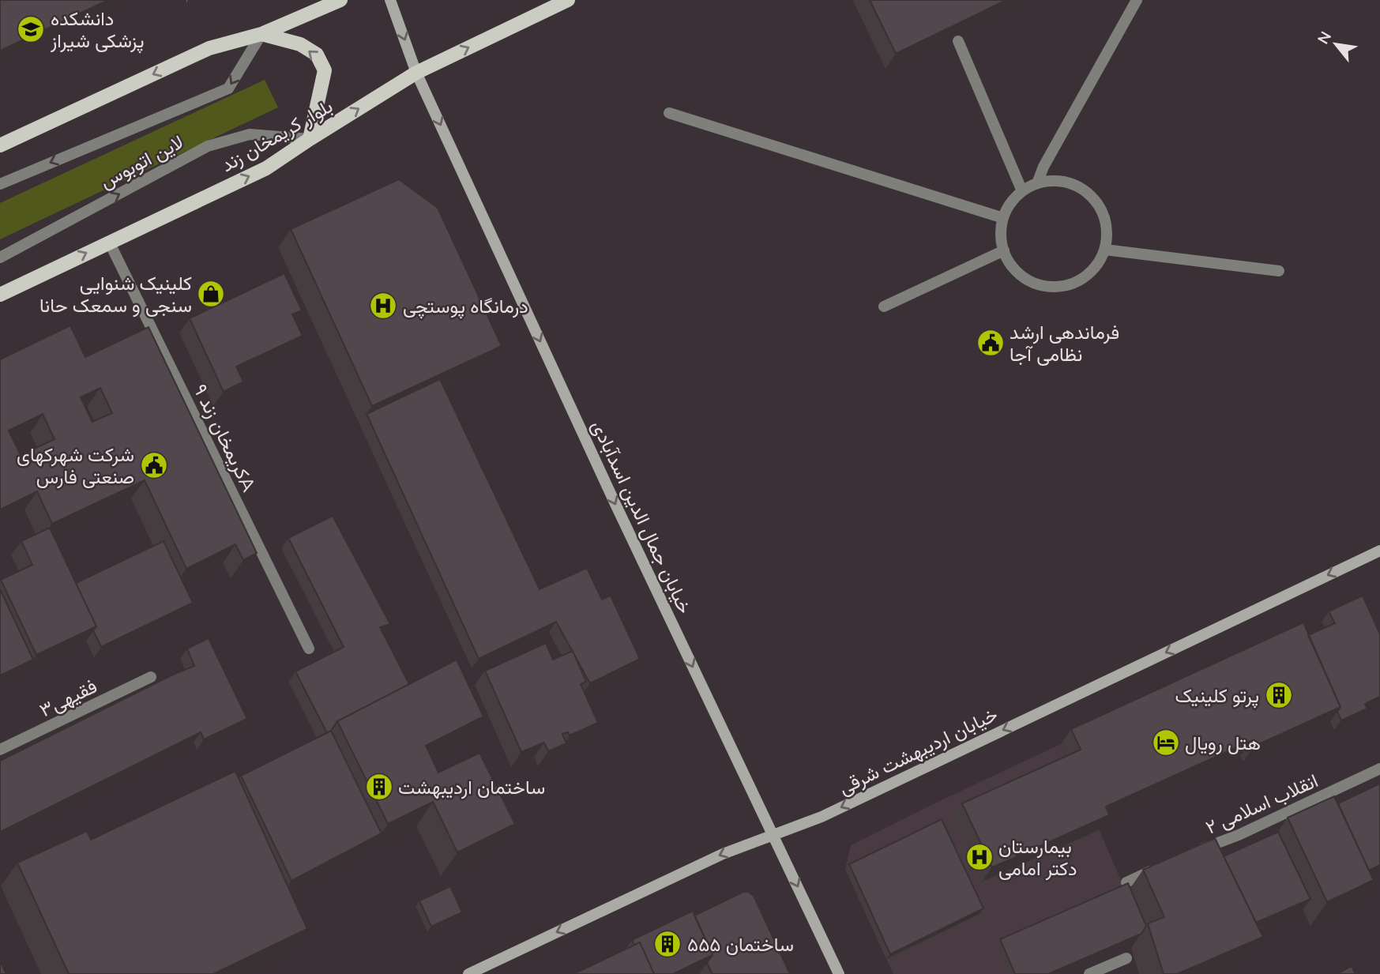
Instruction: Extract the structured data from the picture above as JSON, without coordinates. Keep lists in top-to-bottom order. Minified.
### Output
{"streets":{"main road":["بلوار کریمخان زند","خیابان جمال الدین اسدآبادی","خیابان اردیبهشت شرقی"],"street":["لاین اتوبوس","کریمخان زند ۹A","فقیهی۳","۲ انقلاب اسلامی"]},"crossings":[["بلوار کریمخان زند","لاین اتوبوس"],["بلوار کریمخان زند","کریمخان زند ۹A"],["بلوار کریمخان زند","خیابان جمال الدین اسدآبادی"],["خیابان جمال الدین اسدآبادی","خیابان اردیبهشت شرقی"]],"one_way":["بلوار کریمخان زند","خیابان جمال الدین اسدآبادی","خیابان اردیبهشت شرقی"],"places":{"school or university":["دانشکده پزشکی شیراز"],"shop":["کلینیک شنوایی سنجی و سمعک حانا"],"hospital":["درمانگاه پوستچی","بیمارستان دکتر امامی"],"public building":["فرماندهی ارشد نظامی آجا","شرکت شهرکهای صنعتی فارس"],"building":["پرتو کلینیک","ساختمان اردیبهشت","ساختمان ۵۵۵"],"hotel":["هتل رویال"]},"north":"top left"}
